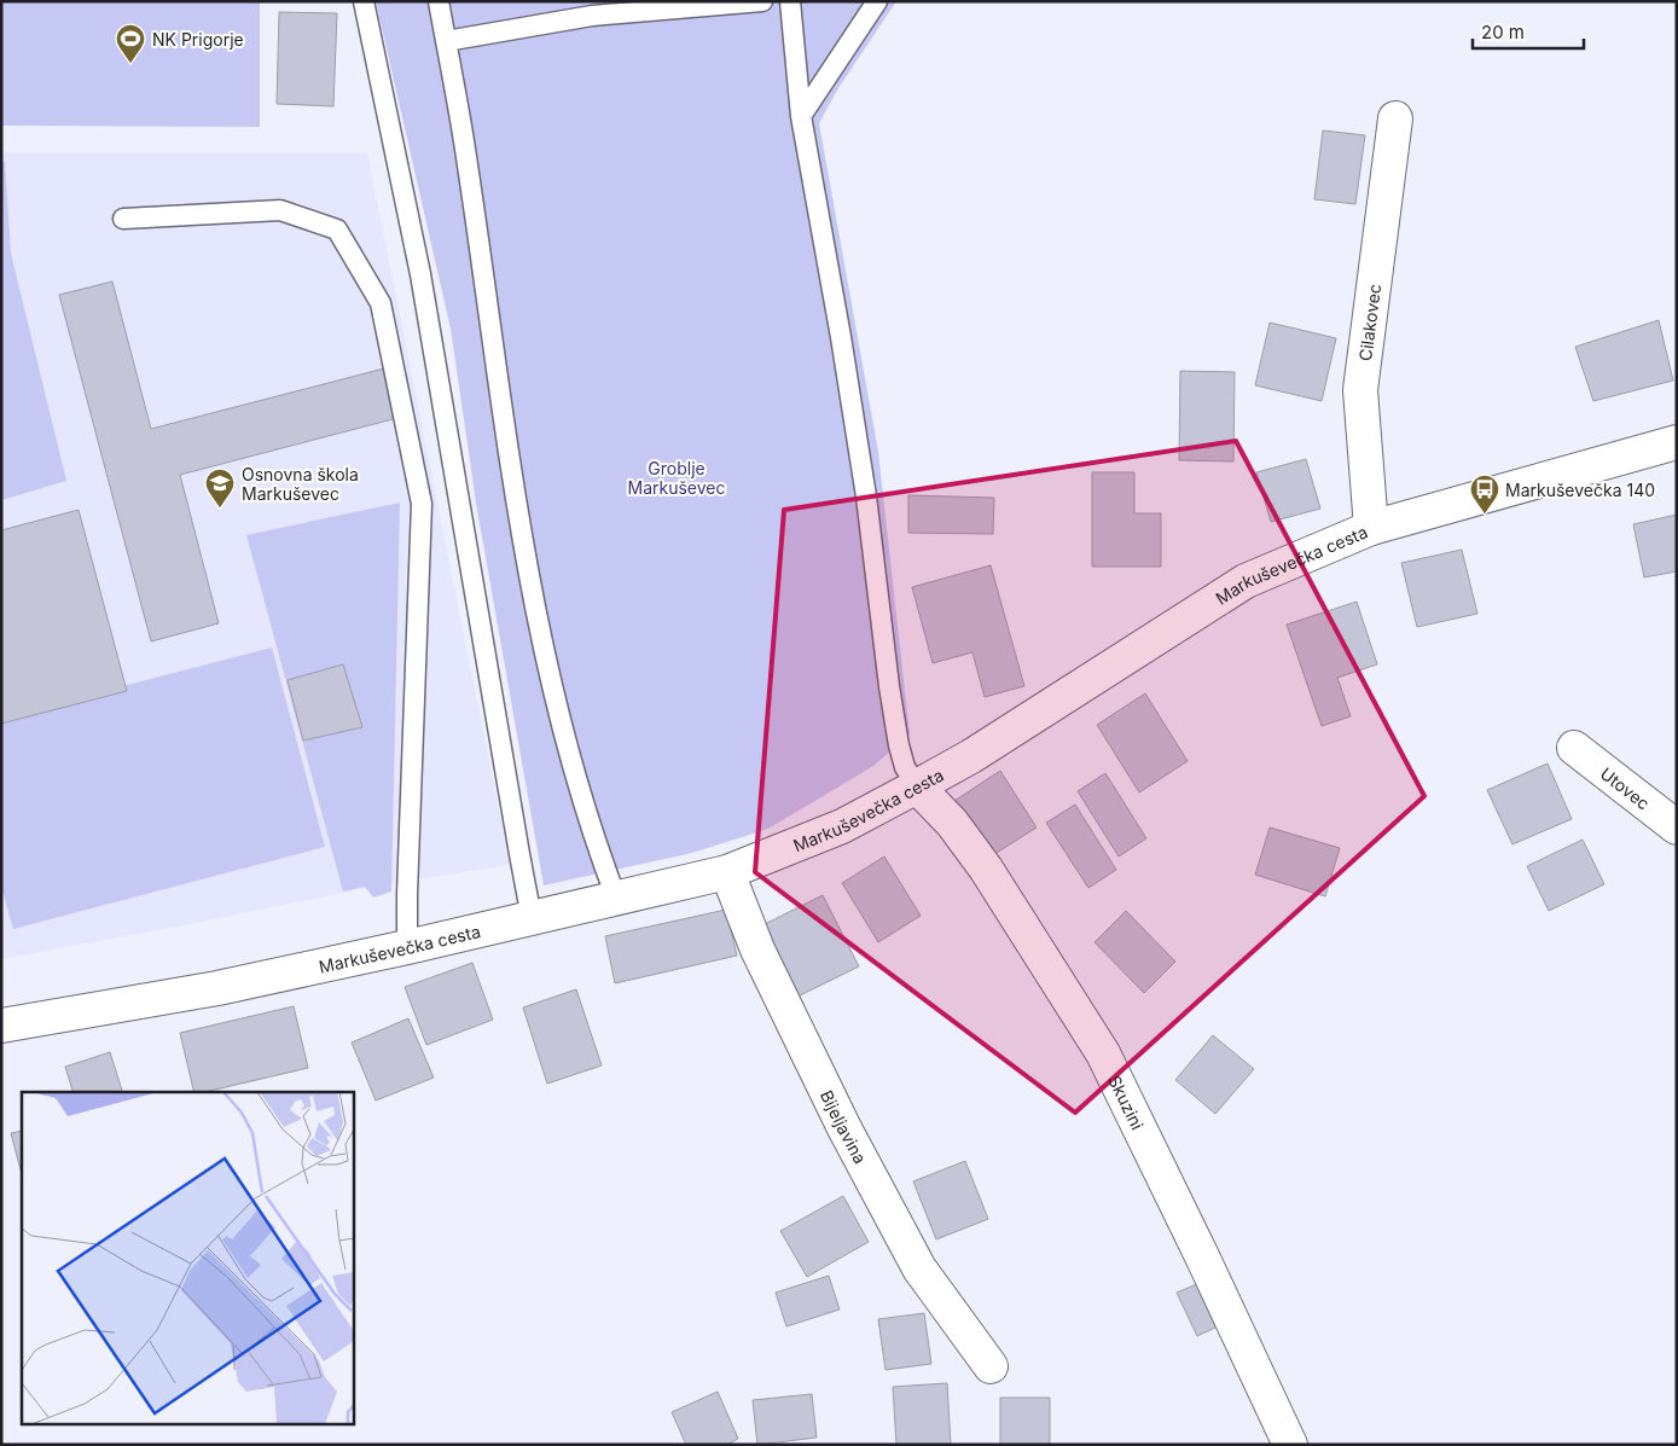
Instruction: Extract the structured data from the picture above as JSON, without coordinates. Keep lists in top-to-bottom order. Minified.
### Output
{"streets":{"street":["Cilakovec","Markuševečka cesta","Utovec","Skuzini","Bijeljavina"]},"crossings":[["Cilakovec","Markuševečka cesta"],["Markuševečka cesta","Skuzini"],["Markuševečka cesta","Bijeljavina"]],"parks":["Groblje Markuševec"],"places":{"sports":["NK Prigorje"],"school or university":["Osnovna škola Markuševec"],"bus stop":["Markuševečka 140"]},"scale_bar":"20 m"}
